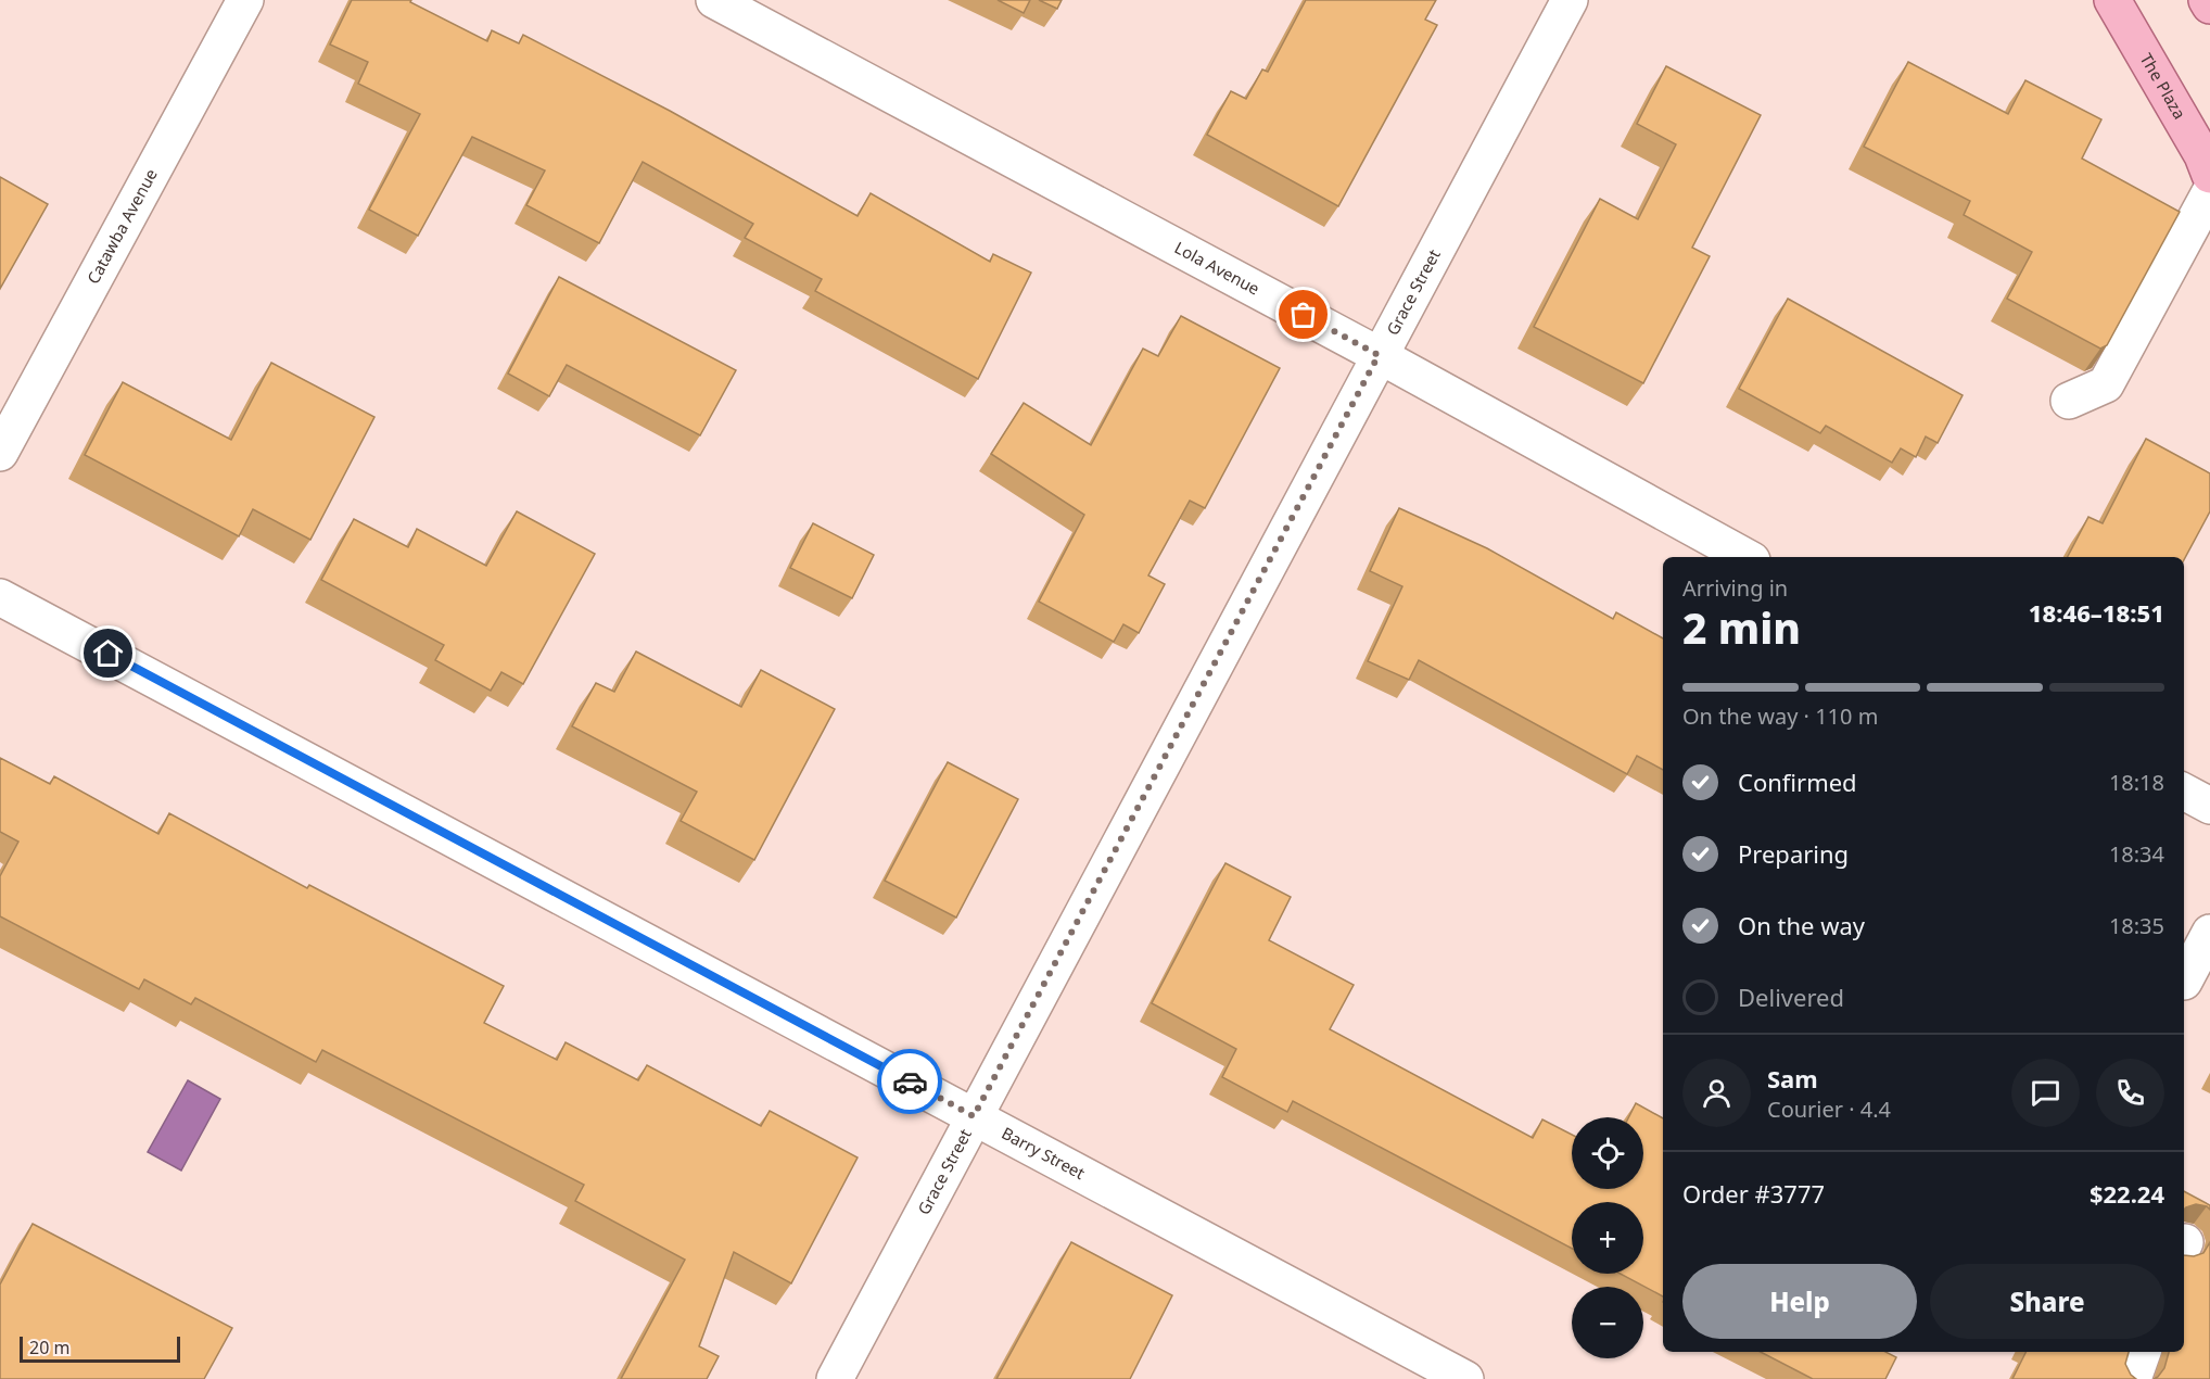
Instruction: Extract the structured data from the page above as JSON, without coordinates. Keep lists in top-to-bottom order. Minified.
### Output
{"streets":{"main road":["The Plaza"],"street":["Catawba Avenue","Lola Avenue","Grace Street","Barry Street"]},"crossings":[["Lola Avenue","Grace Street"],["Grace Street","Barry Street"]],"scale_bar":"20 m","page":{"heading":["2 min","Arriving in","18:46–18:51"],"panel":["Sam","Courier · 4.4","Order #3777","$22.24"],"bar":"On the way · 110 m","list":[["Confirmed","18:18"],["Preparing","18:34"],["On the way","18:35"],"Delivered"],"map_buttons":["+","−"],"buttons":["Help","Share"],"scale":"20 m"}}
